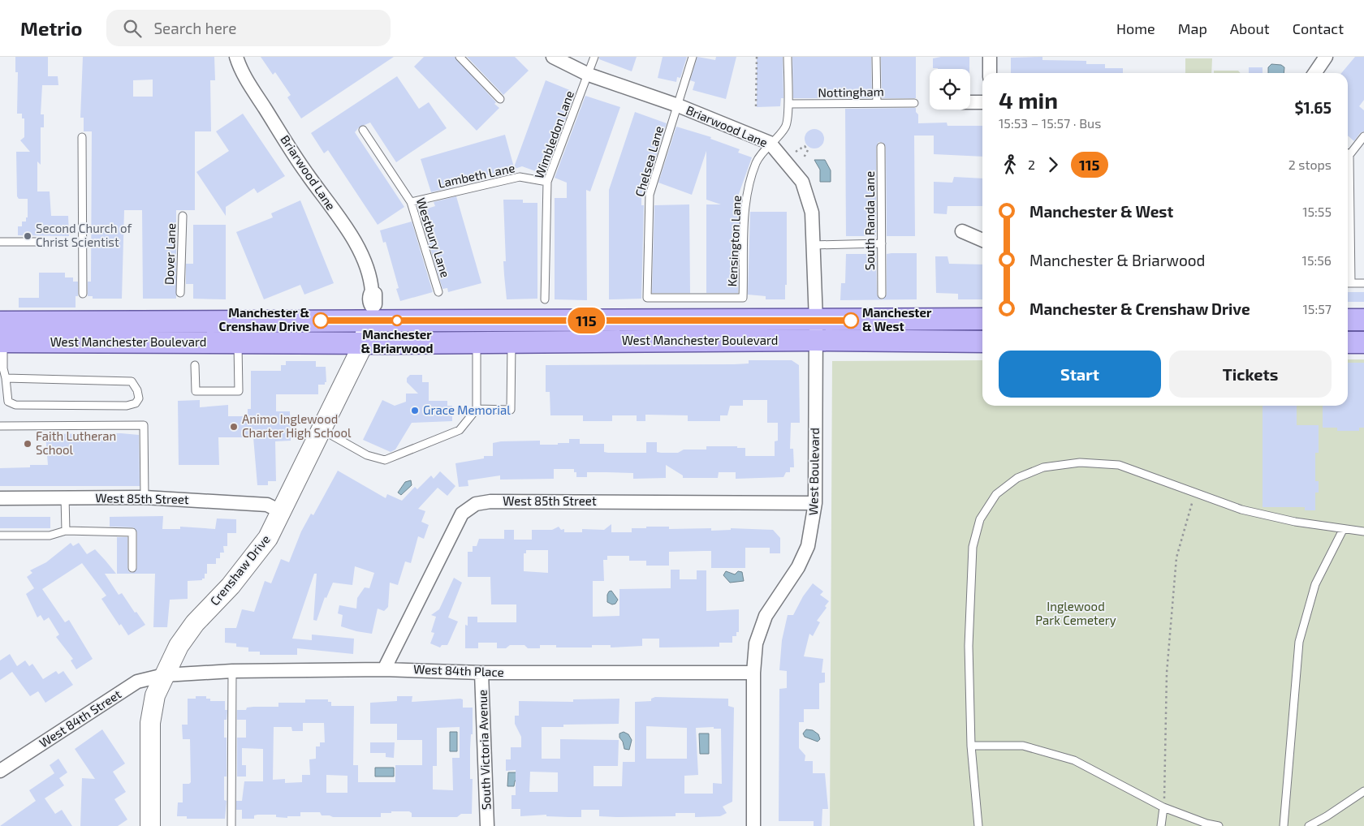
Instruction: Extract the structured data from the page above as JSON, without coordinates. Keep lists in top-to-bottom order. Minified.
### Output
{"streets":{"main road":["West Manchester Boulevard","Crenshaw Drive"],"street":["Briarwood Lane","West Boulevard","West 85th Street","West 84th Place","West 84th Street","South Victoria Avenue"],"lane":["Nottingham","Wimbledon Lane","Chelsea Lane","Lambeth Lane","South Randa Lane","Westbury Lane","Kensington Lane","Dover Lane"]},"crossings":[["Nottingham","Kensington Lane"],["Briarwood Lane","Wimbledon Lane"],["Briarwood Lane","Chelsea Lane"],["Briarwood Lane","Kensington Lane"],["Briarwood Lane","West Manchester Boulevard"],["Briarwood Lane","West Boulevard"],["Briarwood Lane","Crenshaw Drive"],["Wimbledon Lane","Lambeth Lane"],["Chelsea Lane","Kensington Lane"],["Lambeth Lane","Westbury Lane"],["West Manchester Boulevard","West Boulevard"],["West Manchester Boulevard","Crenshaw Drive"],["West Boulevard","West 85th Street"],["West Boulevard","West 84th Place"],["West 85th Street","Crenshaw Drive"],["West 85th Street","West 84th Place"],["Crenshaw Drive","West 84th Place"],["Crenshaw Drive","West 84th Street"],["West 84th Place","West 84th Street"],["West 84th Place","South Victoria Avenue"]],"parks":["Inglewood Park Cemetery"],"places":["Second Church of Christ Scientist","Manchester & Crenshaw Drive","Manchester & Briarwood","Manchester & West","Grace Memorial","Animo Inglewood Charter High School","Faith Lutheran School"],"lines":["bus line 115"],"page":{"header":"Metrio","search":"Search here","nav":["Home","Map","About","Contact"],"on_map":"115","heading":["4 min","15:53 – 15:57 · Bus","$1.65"],"legs":["2","115","2 stops"],"list":[{"name":"Manchester & West","value":"15:55"},{"name":"Manchester & Briarwood","value":"15:56"},{"name":"Manchester & Crenshaw Drive","value":"15:57"}],"buttons":["Start","Tickets"]}}
